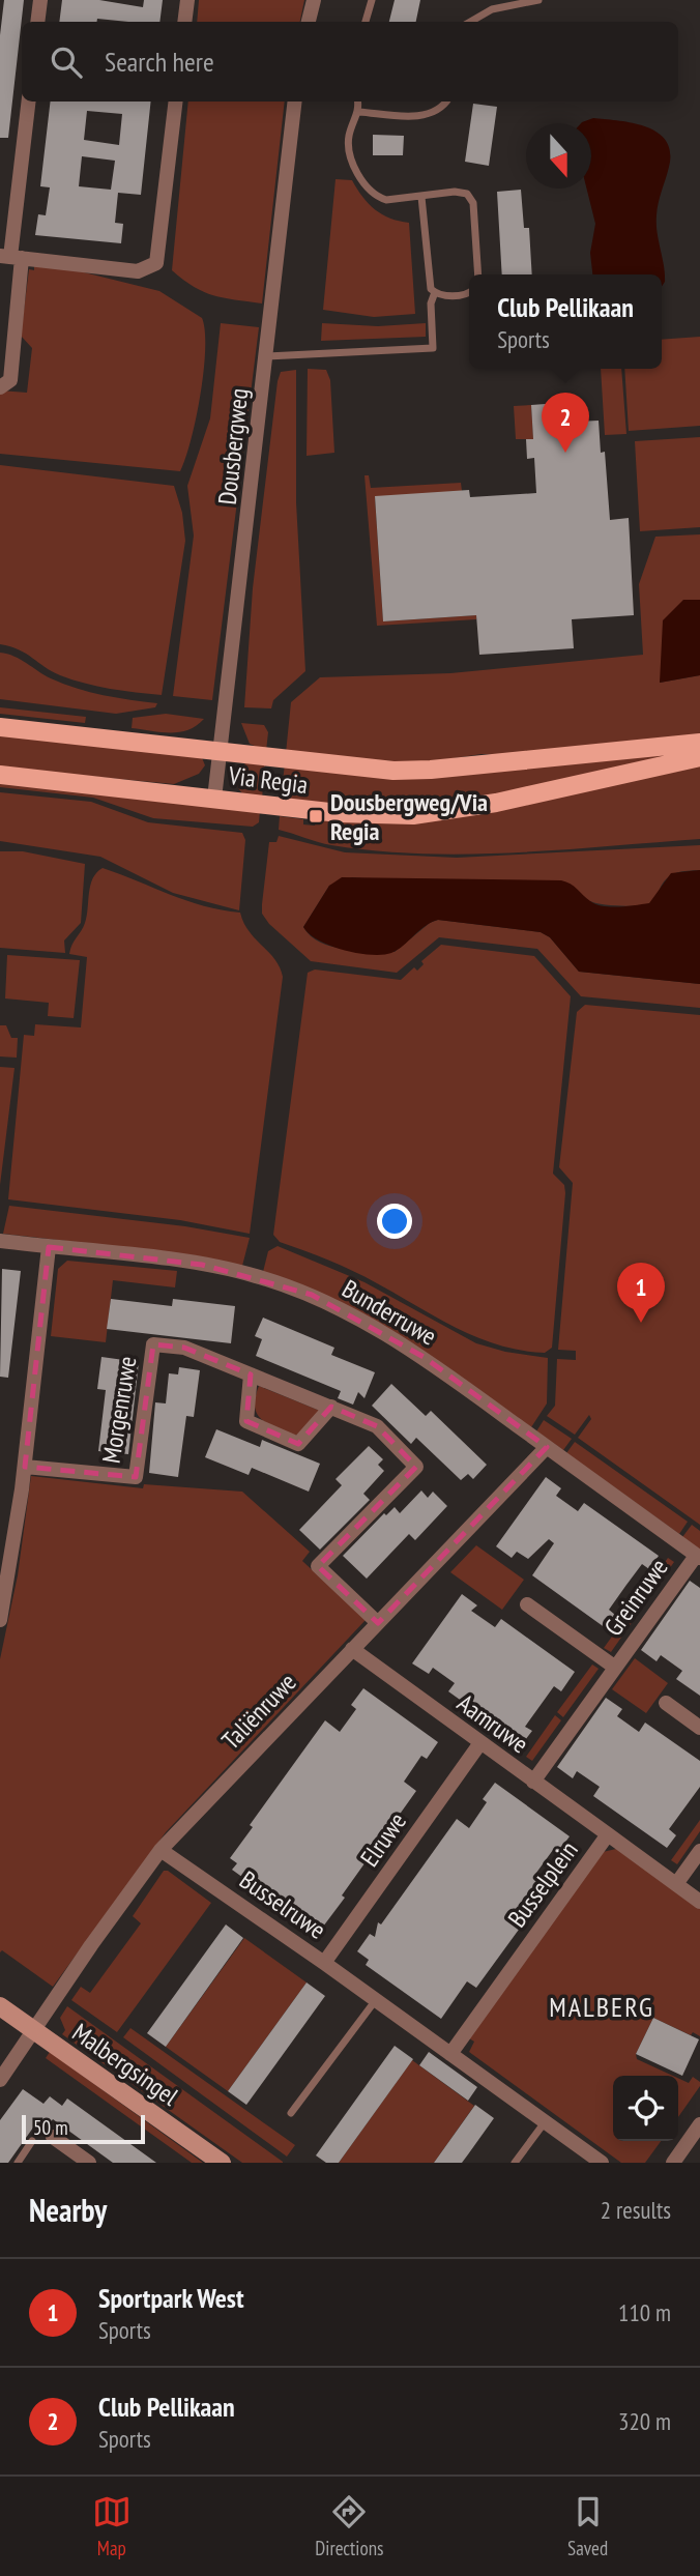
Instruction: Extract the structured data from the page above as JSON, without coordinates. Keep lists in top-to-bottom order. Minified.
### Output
{"streets":{"main road":["Via Regia"],"street":["Dousbergweg","Bunderruwe","Morgenruwe","Greinruwe","Taliënruwe","Aamruwe","Elruwe","Busselplein","Busselruwe","Malbergsingel"]},"crossings":[["Dousbergweg","Via Regia"],["Bunderruwe","Greinruwe"],["Bunderruwe","Taliënruwe"],["Morgenruwe","Taliënruwe"],["Greinruwe","Aamruwe"],["Taliënruwe","Aamruwe"],["Taliënruwe","Busselruwe"],["Taliënruwe","Malbergsingel"],["Aamruwe","Elruwe"],["Aamruwe","Busselplein"],["Elruwe","Busselruwe"],["Busselplein","Busselruwe"]],"districts":["MALBERG"],"places":{"transit":["Dousbergweg/Via Regia"]},"scale_bar":"50 m","north":"bottom","page":{"search":"Search here","popup":["Club Pellikaan","Sports"],"pins":["2","1"],"scale":"50 m","heading":["Nearby","2 results"],"list":[{"mark":"1","name":"Sportpark West","note":"Sports","value":"110 m"},{"mark":"2","name":"Club Pellikaan","note":"Sports","value":"320 m"}],"nav":["Map","Directions","Saved"]}}
